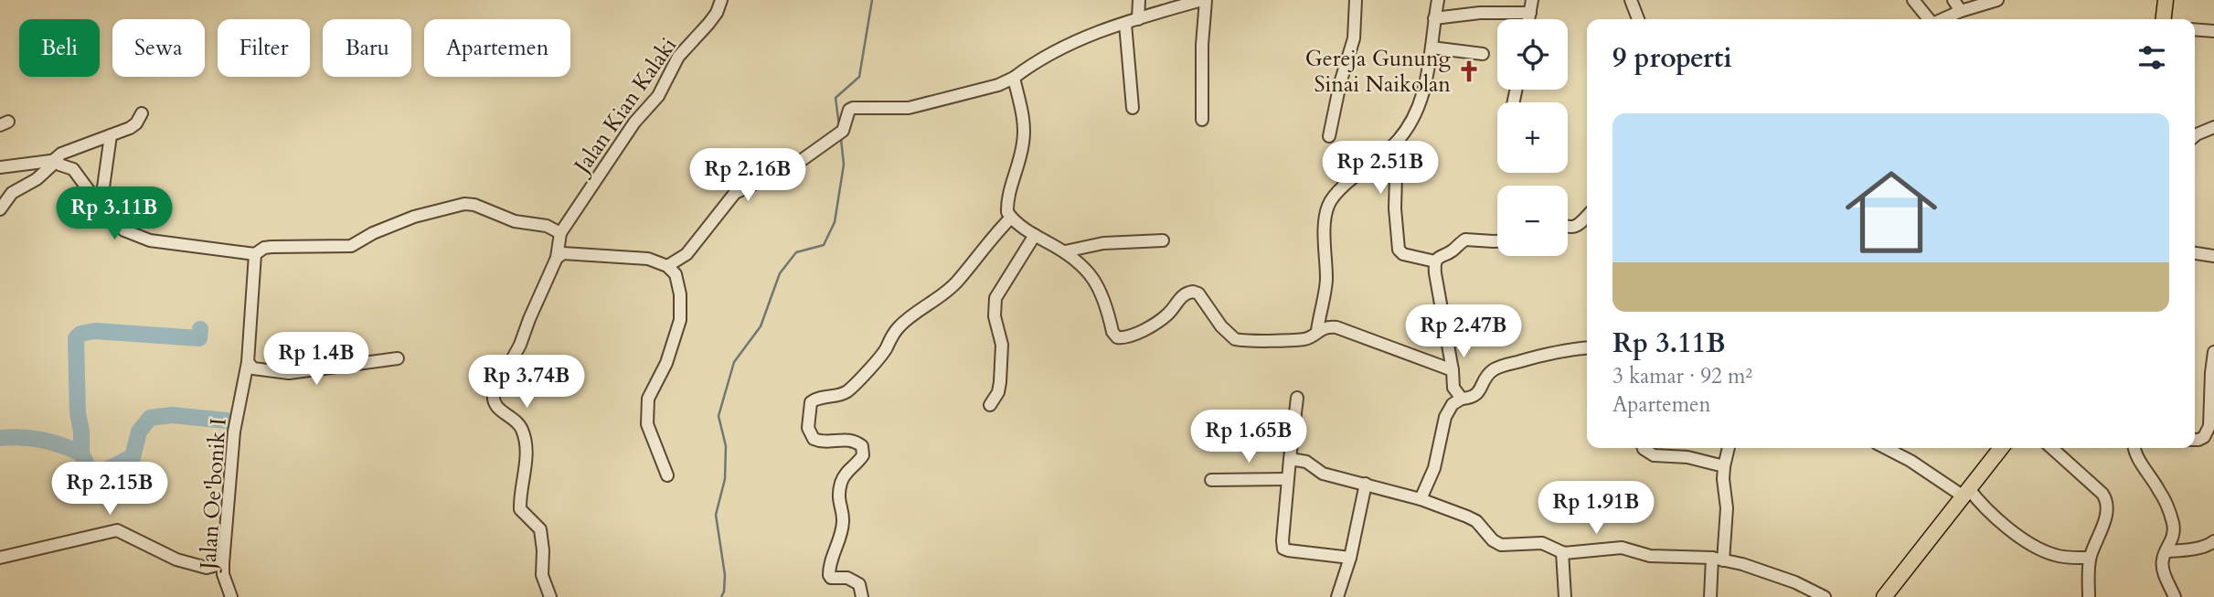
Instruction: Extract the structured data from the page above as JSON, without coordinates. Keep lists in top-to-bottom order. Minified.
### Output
{"streets":{"street":["Jalan Kian Kalaki","Jalan Oe'bonik I"]},"places":{"church":["Gereja Gunung Sinai Naikolan"]},"page":{"map_buttons":["+","−"],"chip":["Beli","Sewa","Filter","Baru","Apartemen"],"heading":"9 properti","list":[{"name":"Rp 3.11B","note":"3 kamar · 92 m² · Apartemen"}],"price":["Rp 2.51B","Rp 2.16B","Rp 3.11B","Rp 2.47B","Rp 1.4B","Rp 3.74B","Rp 1.65B","Rp 2.15B","Rp 1.91B"]}}
